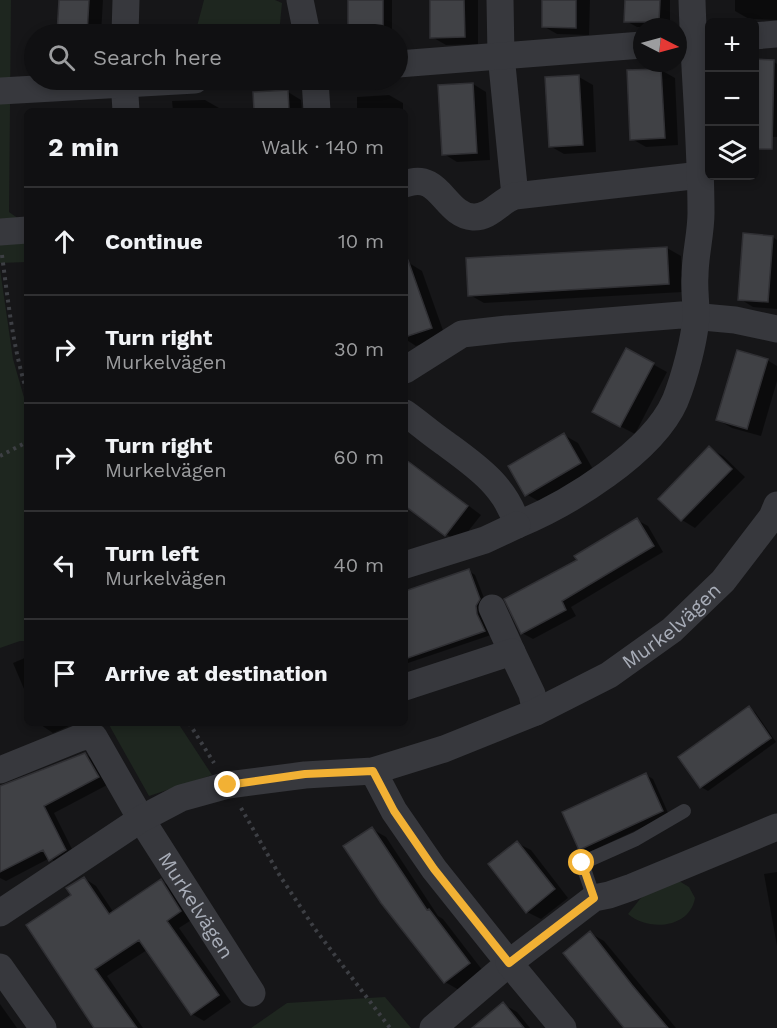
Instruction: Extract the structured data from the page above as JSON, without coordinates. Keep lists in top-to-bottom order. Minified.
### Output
{"streets":{"street":["Murkelvägen"]},"north":"right","page":{"map_buttons":["+","−"],"search":"Search here","heading":["2 min","Walk · 140 m"],"list":[["Continue","10 m"],["Turn right","Murkelvägen","30 m"],["Turn right","Murkelvägen","60 m"],["Turn left","Murkelvägen","40 m"],"Arrive at destination"]}}
